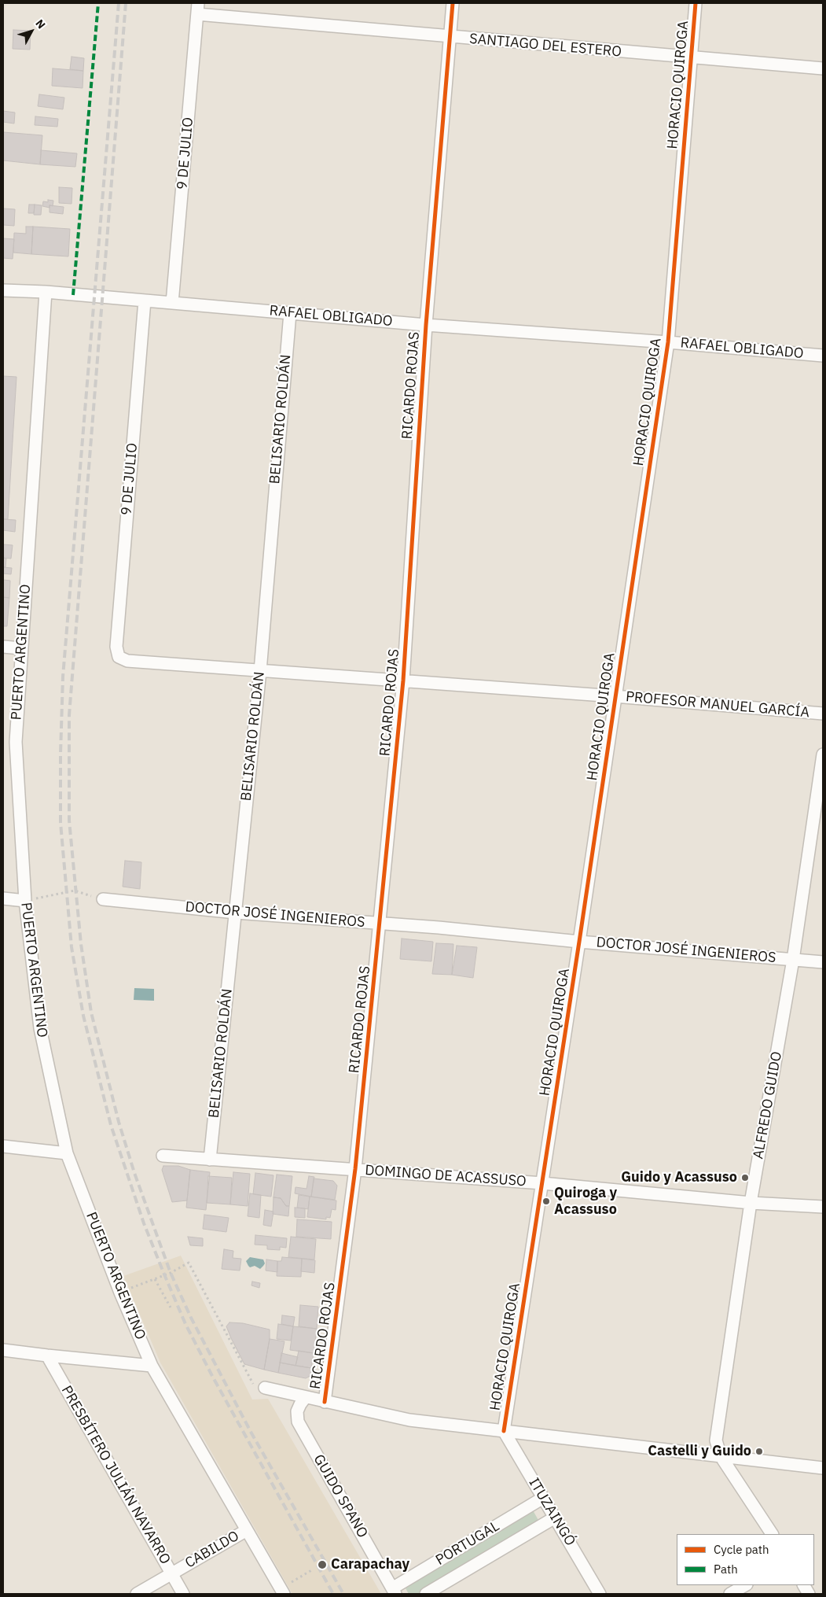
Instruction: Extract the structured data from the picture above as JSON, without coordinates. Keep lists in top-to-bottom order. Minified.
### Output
{"streets":{"street":["SANTIAGO DEL ESTERO","HORACIO QUIROGA","9 DE JULIO","RAFAEL OBLIGADO","RICARDO ROJAS","BELISARIO ROLDÁN","PUERTO ARGENTINO","PROFESOR MANUEL GARCÍA","DOCTOR JOSÉ INGENIEROS","ALFREDO GUIDO","DOMINGO DE ACASSUSO","PRESBÍTERO JULIÁN NAVARRO","GUIDO SPANO","ITUZAINGÓ","PORTUGAL","CABILDO"]},"crossings":[["SANTIAGO DEL ESTERO","HORACIO QUIROGA"],["SANTIAGO DEL ESTERO","9 DE JULIO"],["SANTIAGO DEL ESTERO","RICARDO ROJAS"],["HORACIO QUIROGA","RAFAEL OBLIGADO"],["HORACIO QUIROGA","PROFESOR MANUEL GARCÍA"],["HORACIO QUIROGA","DOCTOR JOSÉ INGENIEROS"],["HORACIO QUIROGA","DOMINGO DE ACASSUSO"],["HORACIO QUIROGA","ITUZAINGÓ"],["9 DE JULIO","RAFAEL OBLIGADO"],["9 DE JULIO","PROFESOR MANUEL GARCÍA"],["RAFAEL OBLIGADO","RICARDO ROJAS"],["RAFAEL OBLIGADO","BELISARIO ROLDÁN"],["RAFAEL OBLIGADO","PUERTO ARGENTINO"],["RICARDO ROJAS","PROFESOR MANUEL GARCÍA"],["RICARDO ROJAS","DOCTOR JOSÉ INGENIEROS"],["RICARDO ROJAS","DOMINGO DE ACASSUSO"],["BELISARIO ROLDÁN","PROFESOR MANUEL GARCÍA"],["BELISARIO ROLDÁN","DOCTOR JOSÉ INGENIEROS"],["BELISARIO ROLDÁN","DOMINGO DE ACASSUSO"],["PUERTO ARGENTINO","CABILDO"],["DOCTOR JOSÉ INGENIEROS","ALFREDO GUIDO"],["ALFREDO GUIDO","DOMINGO DE ACASSUSO"],["PRESBÍTERO JULIÁN NAVARRO","CABILDO"],["GUIDO SPANO","PORTUGAL"],["ITUZAINGÓ","PORTUGAL"]],"places":["Guido y Acassuso","Quiroga y Acassuso","Castelli y Guido","Carapachay"],"legend":["Cycle path","Path"],"north":"top right"}
